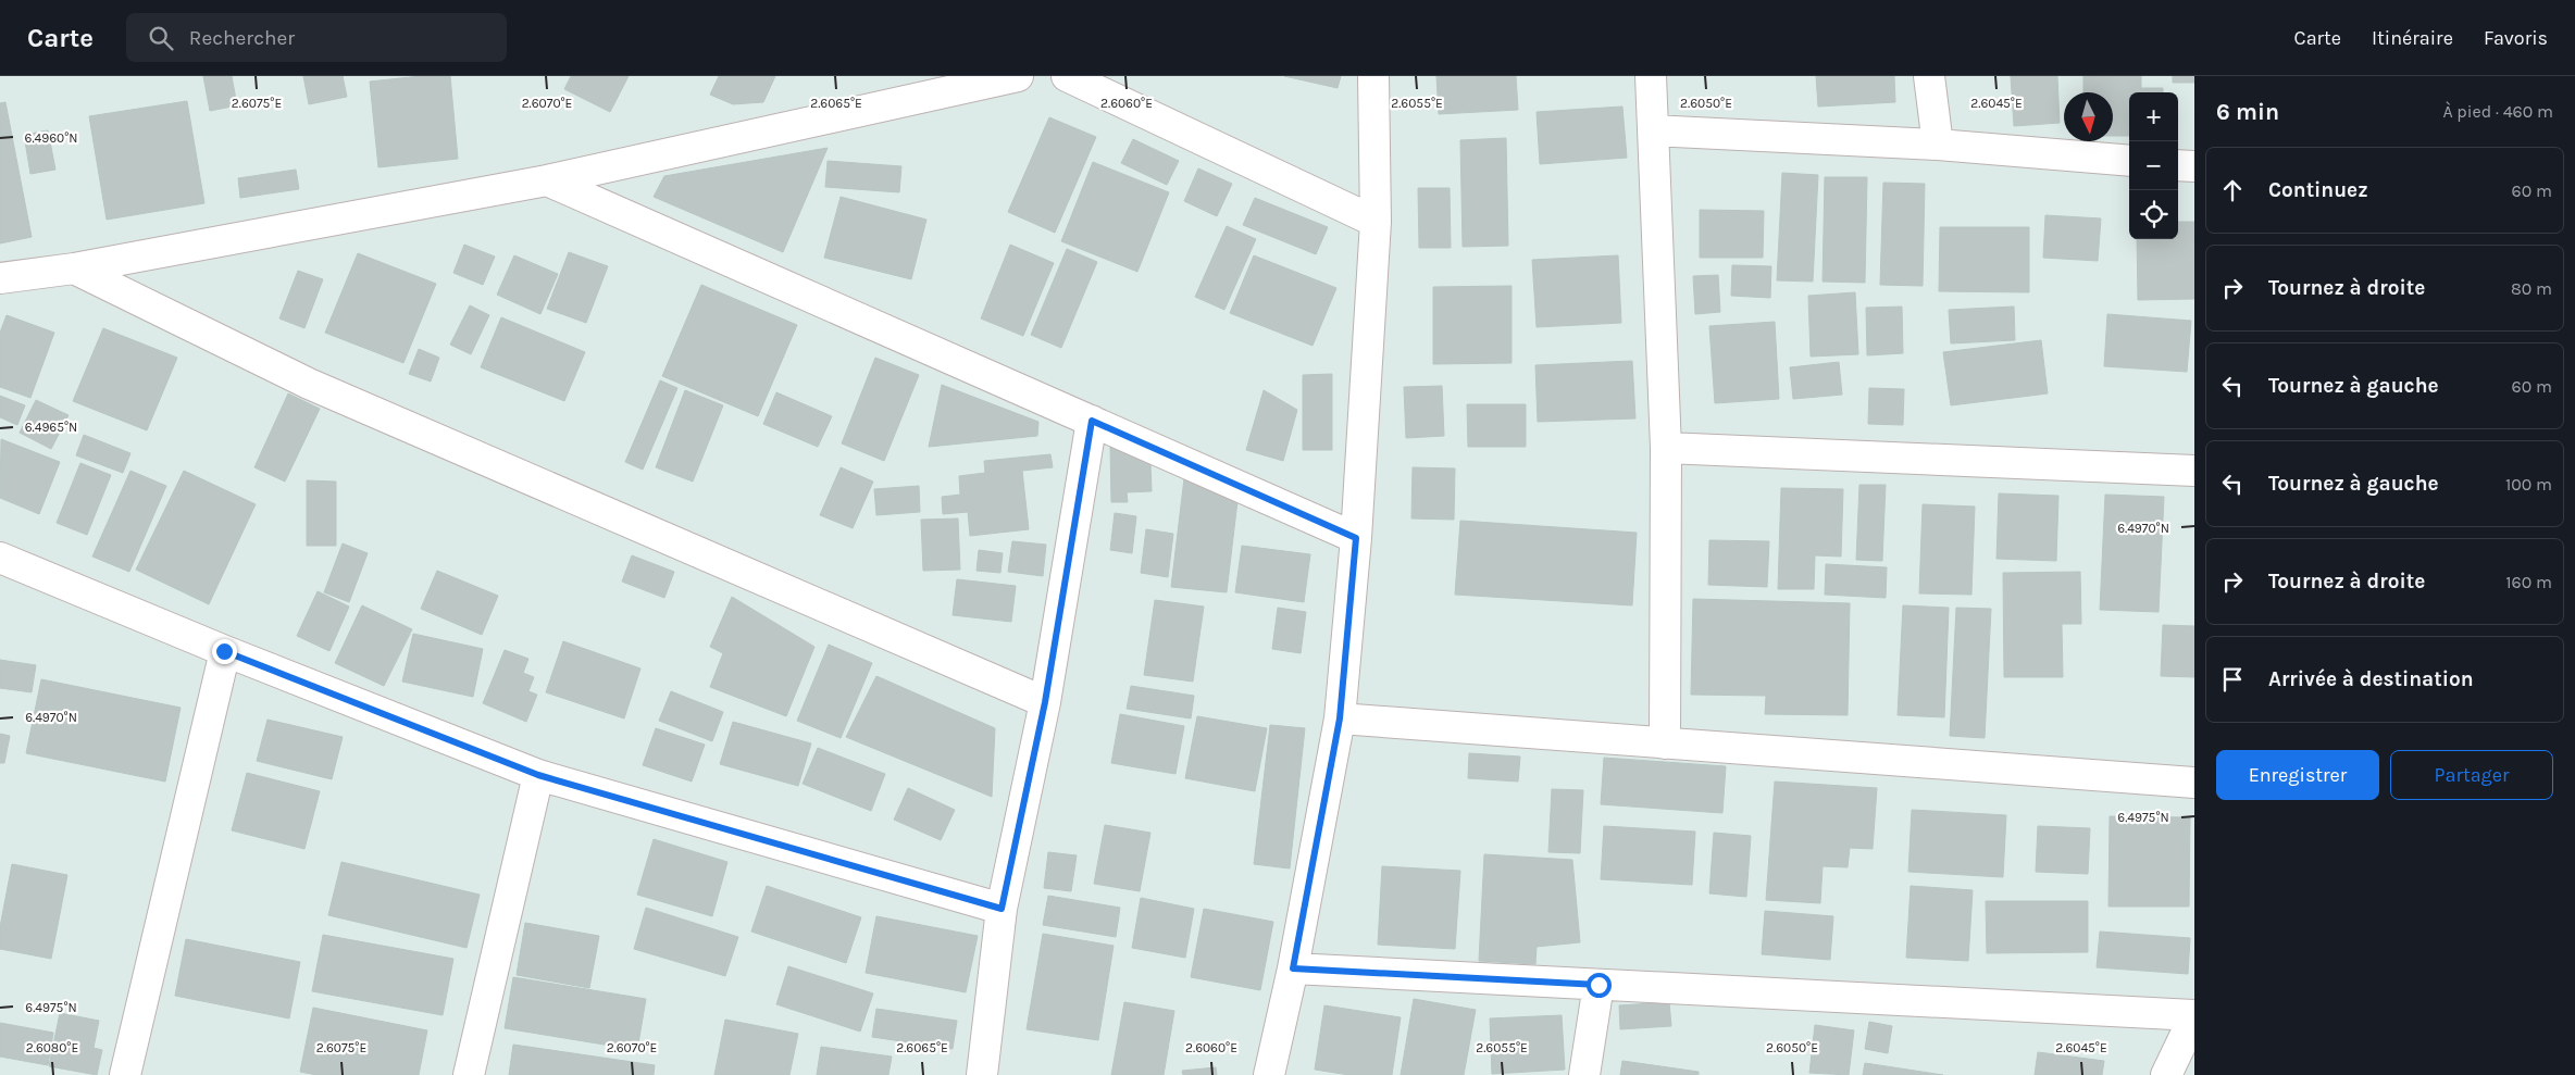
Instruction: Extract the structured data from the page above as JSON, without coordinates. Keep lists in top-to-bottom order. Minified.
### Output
{"north":"bottom","page":{"header":"Carte","search":"Rechercher","nav":["Carte","Itinéraire","Favoris"],"heading":["6 min","À pied · 460 m"],"map_buttons":["+","−"],"list":[["Continuez","60 m"],["Tournez à droite","80 m"],["Tournez à gauche","60 m"],["Tournez à gauche","100 m"],["Tournez à droite","160 m"],"Arrivée à destination"],"buttons":["Enregistrer","Partager"]},"coordinates":["2.6075°E","2.6070°E","2.6065°E","2.6060°E","2.6055°E","2.6050°E","2.6045°E","6.4960°N","6.4965°N","6.4970°N","6.4975°N","2.6080°E"]}
